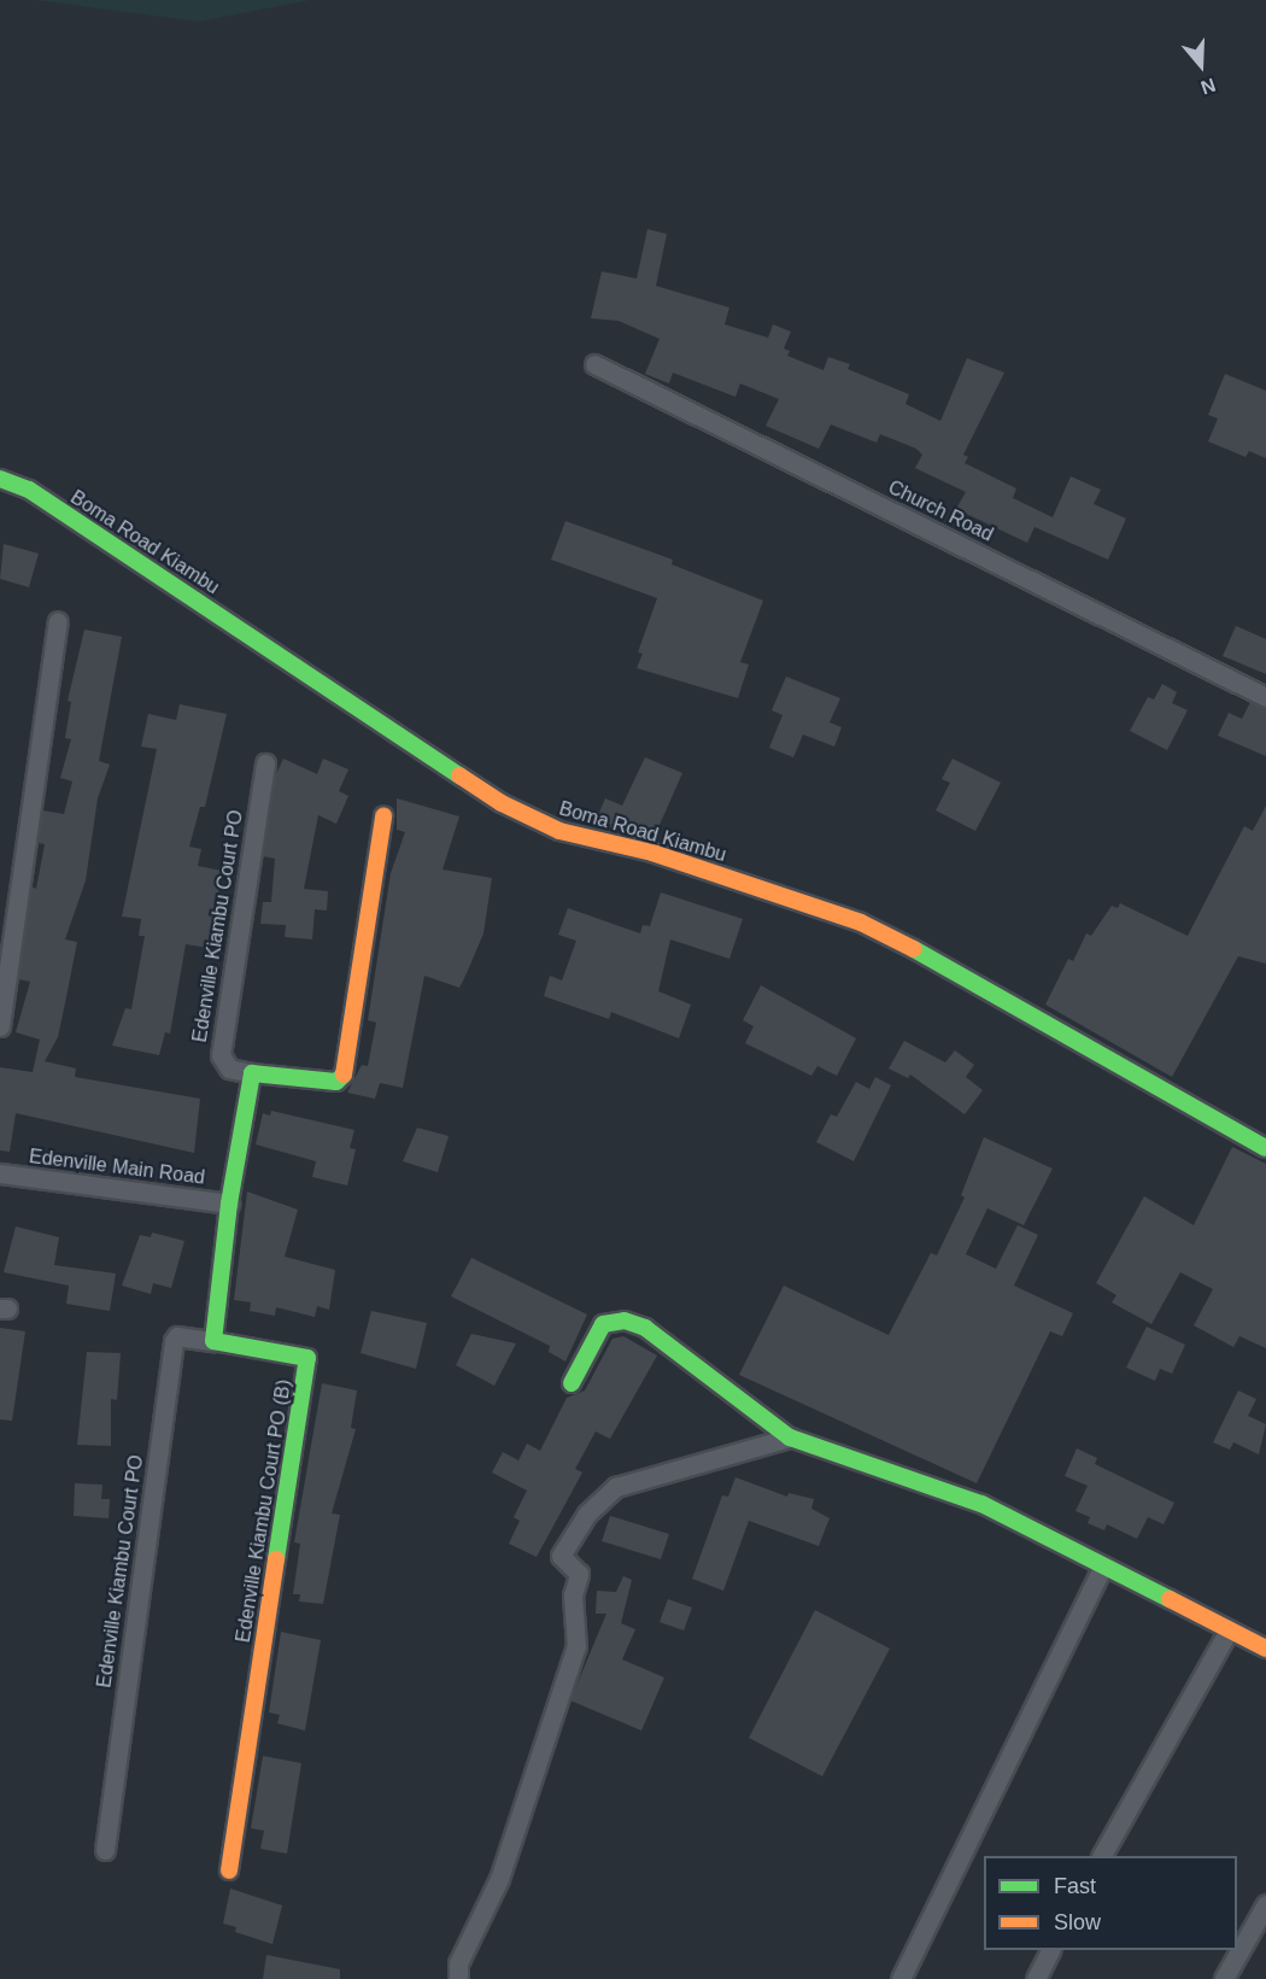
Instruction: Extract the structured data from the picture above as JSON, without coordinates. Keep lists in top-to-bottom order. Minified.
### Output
{"streets":{"street":["Church Road","Boma Road Kiambu","Edenville Kiambu Court PO","Edenville Main Road","Edenville Kiambu Court PO (B)"]},"crossings":[["Edenville Kiambu Court PO","Edenville Kiambu Court PO (B)"]],"legend":["Fast","Slow"],"north":"bottom"}
